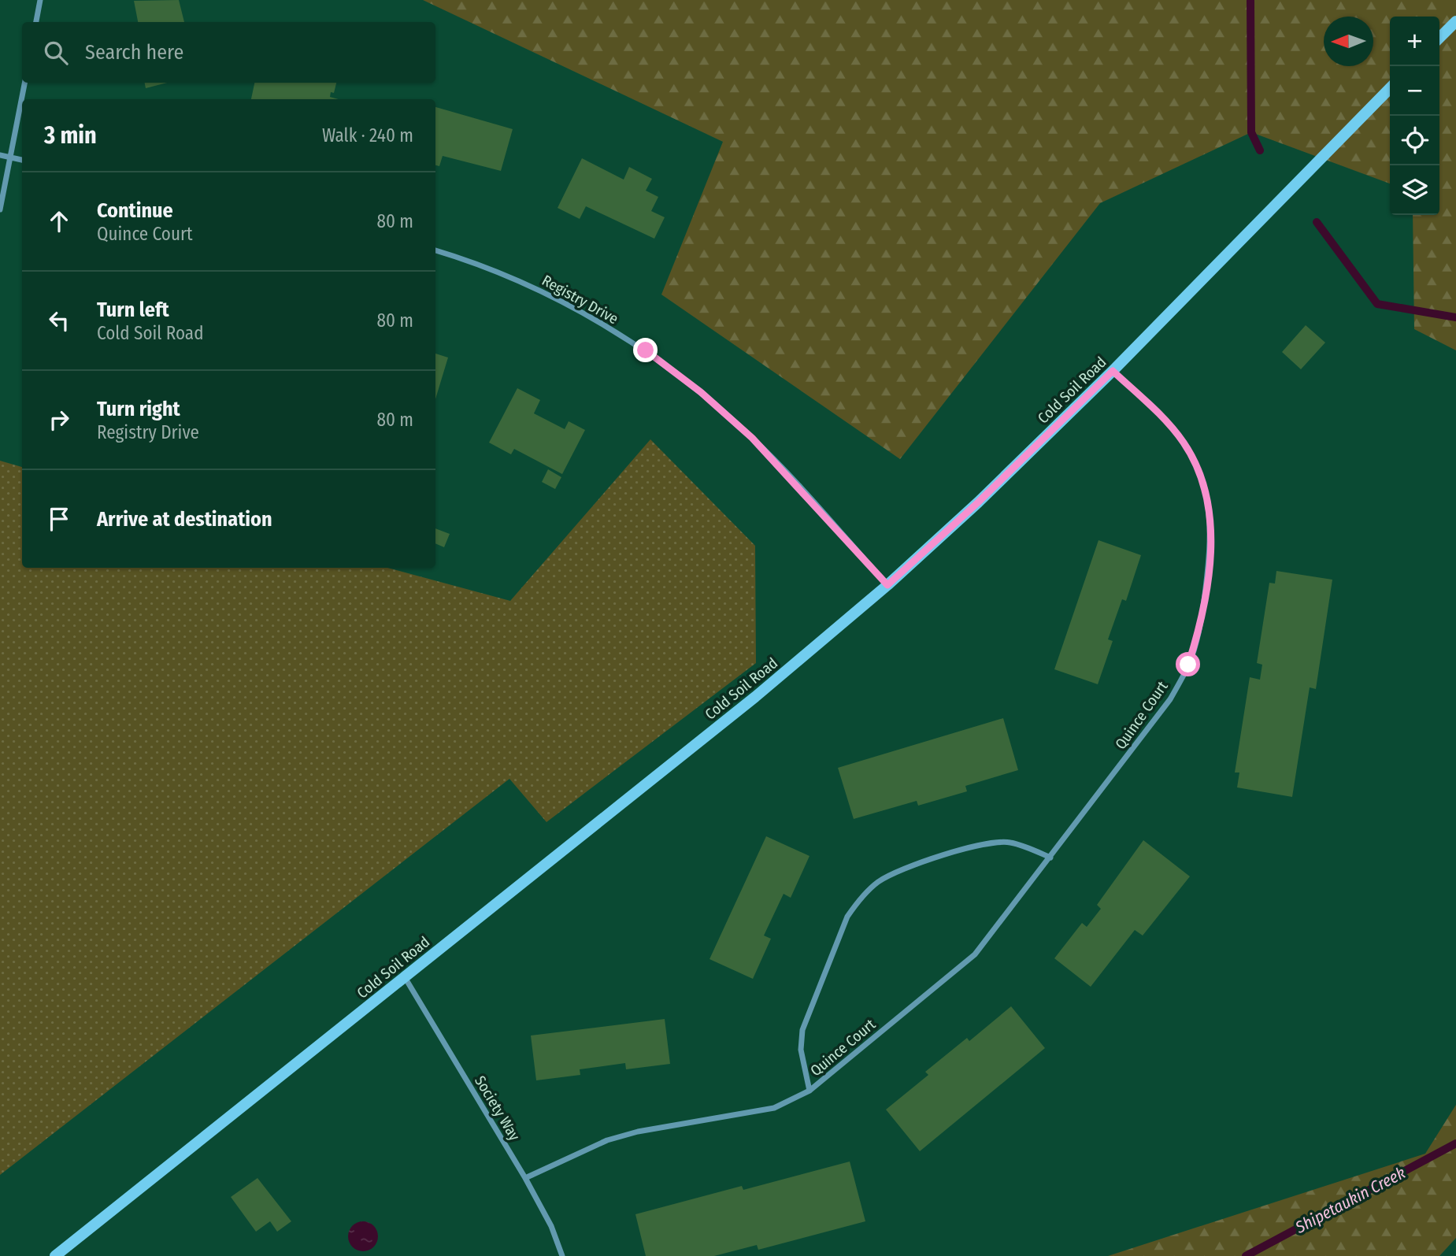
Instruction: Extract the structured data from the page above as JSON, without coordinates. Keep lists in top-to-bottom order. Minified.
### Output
{"streets":{"street":["Registry Drive","Cold Soil Road","Quince Court","Society Way"]},"crossings":[["Registry Drive","Cold Soil Road"],["Cold Soil Road","Quince Court"],["Cold Soil Road","Society Way"],["Quince Court","Society Way"]],"water":["Shipetaukin Creek"],"north":"left","page":{"map_buttons":["+","−"],"search":"Search here","heading":["3 min","Walk · 240 m"],"list":[["Continue","Quince Court","80 m"],["Turn left","Cold Soil Road","80 m"],["Turn right","Registry Drive","80 m"],"Arrive at destination"]}}
